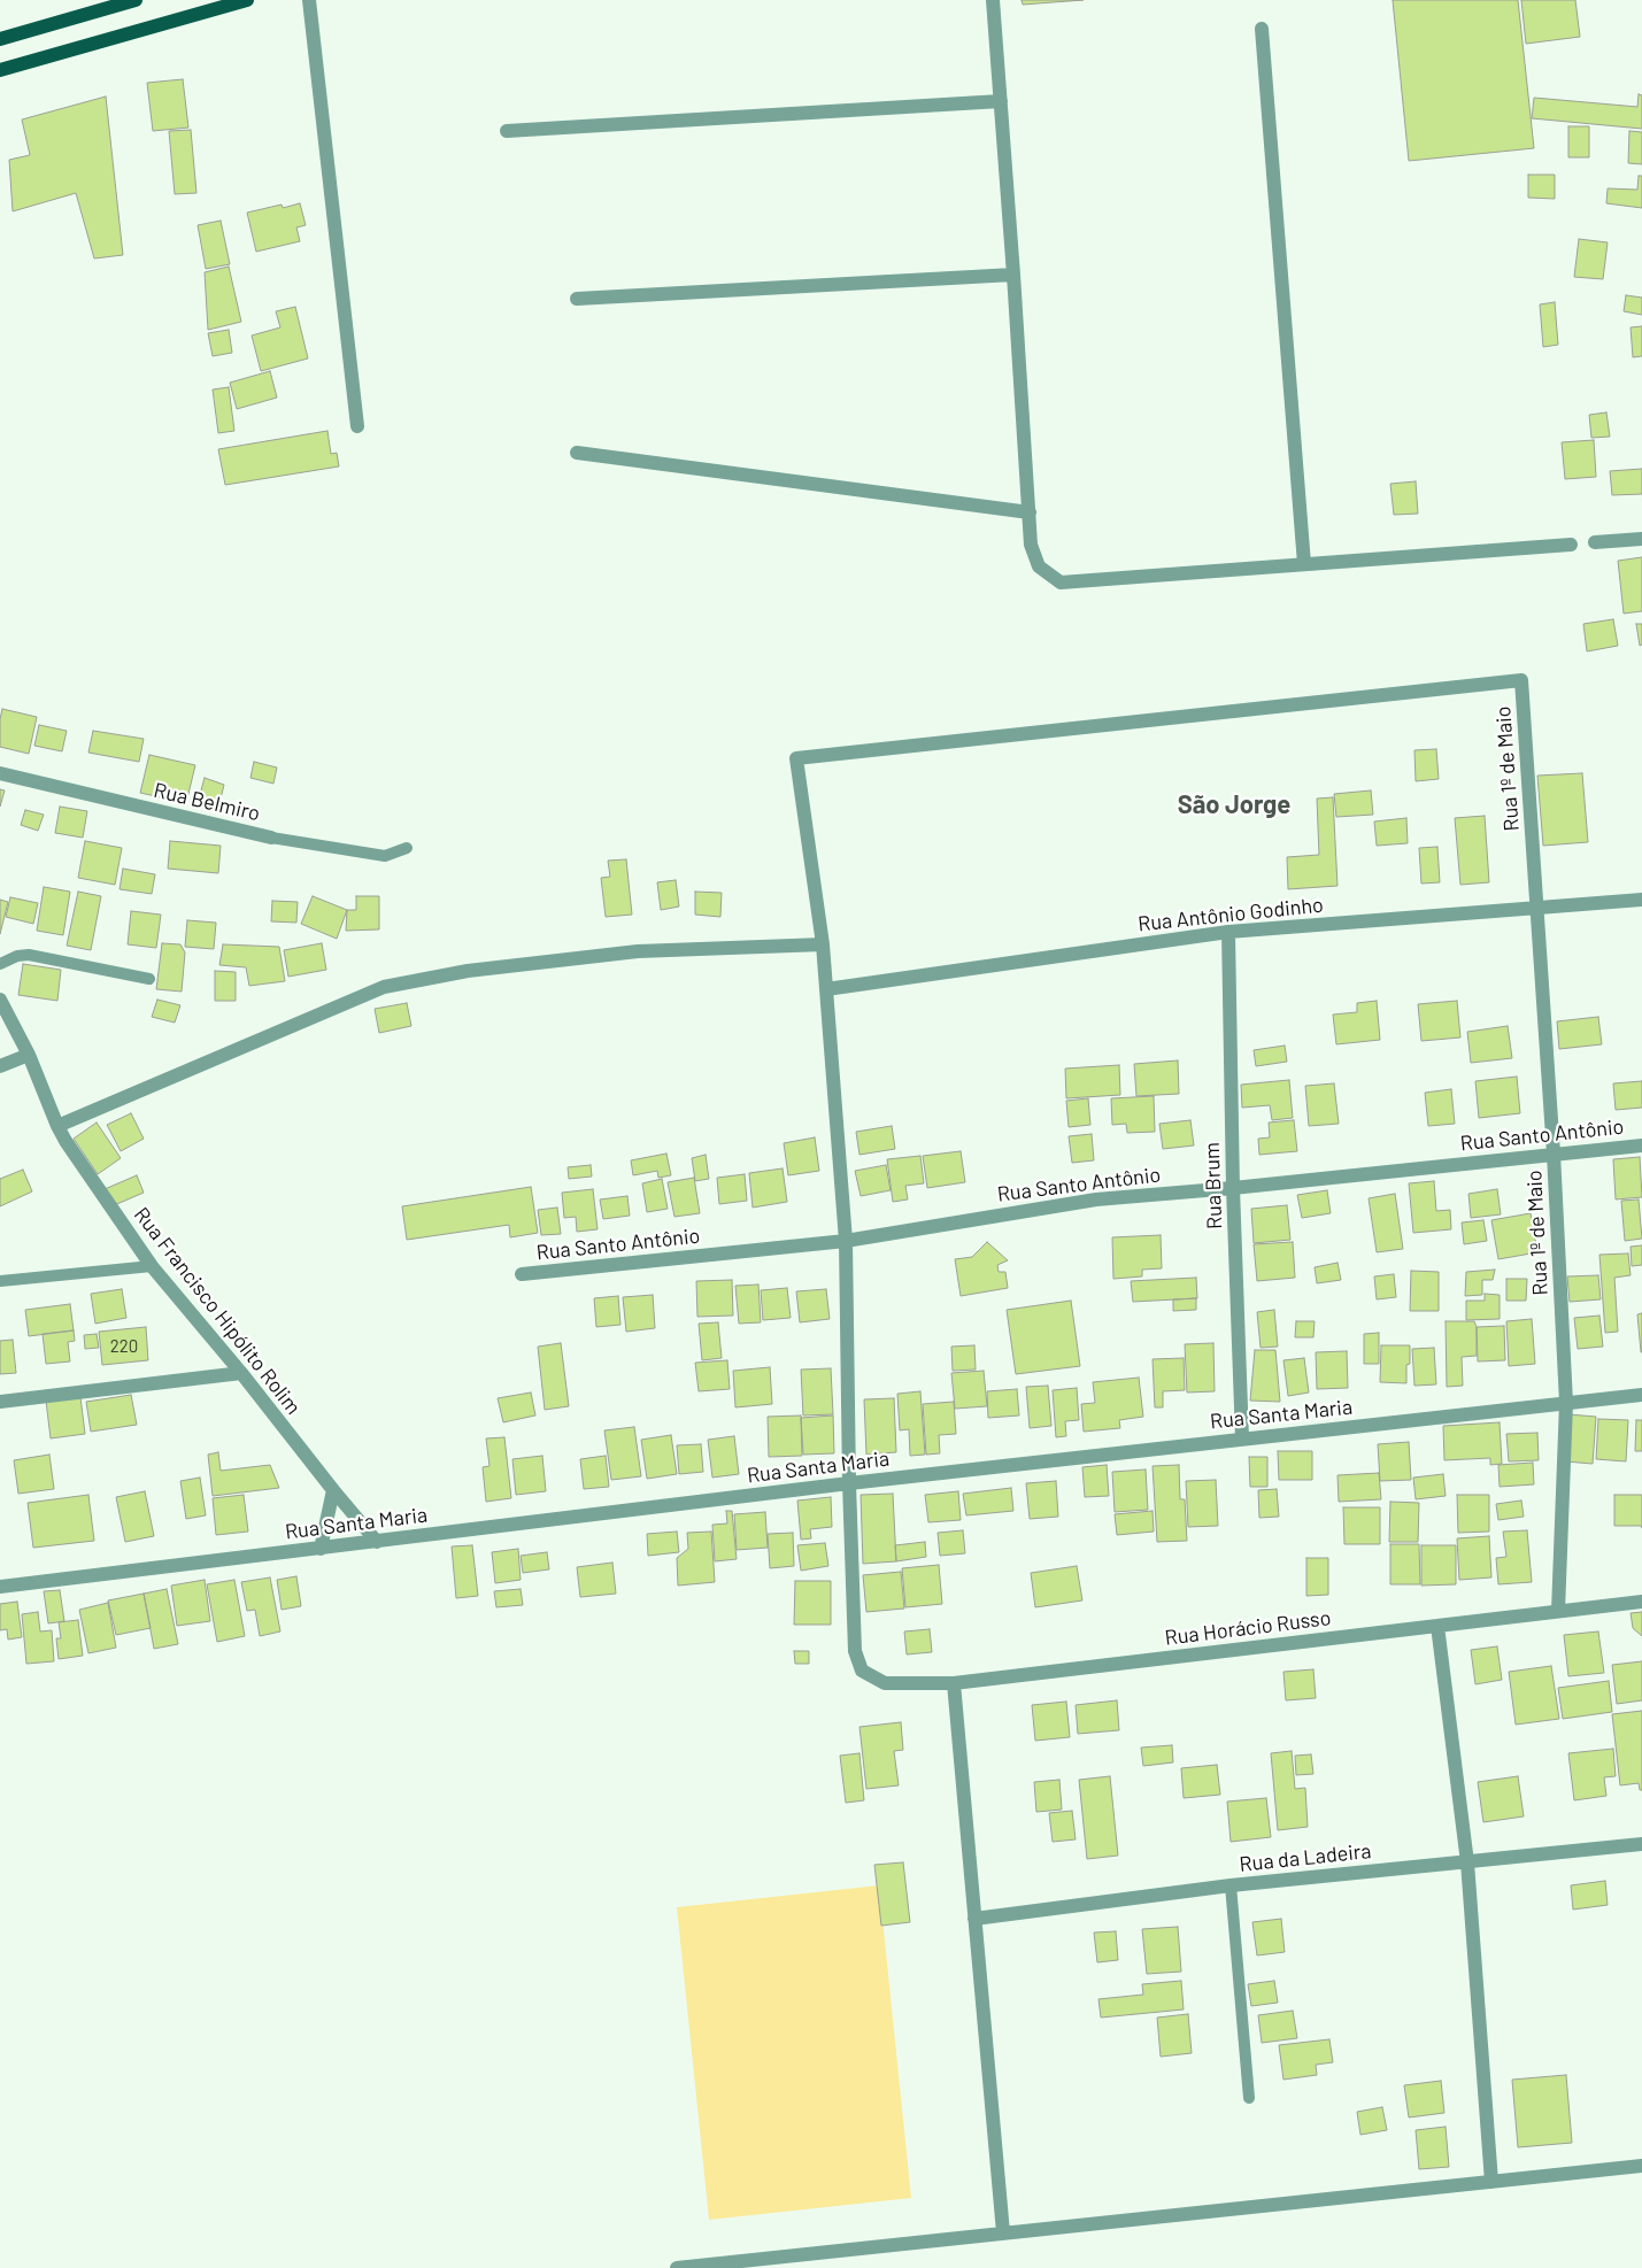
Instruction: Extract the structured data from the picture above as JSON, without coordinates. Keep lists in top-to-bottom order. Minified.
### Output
{"streets":{"street":["Rua 1º de Maio","Rua Belmiro","Rua Antônio Godinho","Rua Santo Antônio","Rua Brum","Rua Francisco Hipólito Rolim","Rua Santa Maria","Rua Horácio Russo","Rua da Ladeira"]},"crossings":[["Rua 1º de Maio","Rua Antônio Godinho"],["Rua 1º de Maio","Rua Santo Antônio"],["Rua 1º de Maio","Rua Santa Maria"],["Rua 1º de Maio","Rua Horácio Russo"],["Rua Antônio Godinho","Rua Brum"],["Rua Santo Antônio","Rua Brum"],["Rua Brum","Rua Santa Maria"],["Rua Francisco Hipólito Rolim","Rua Santa Maria"],["Rua Santa Maria","Rua Horácio Russo"]],"districts":["São Jorge"],"house_numbers":["220"]}
